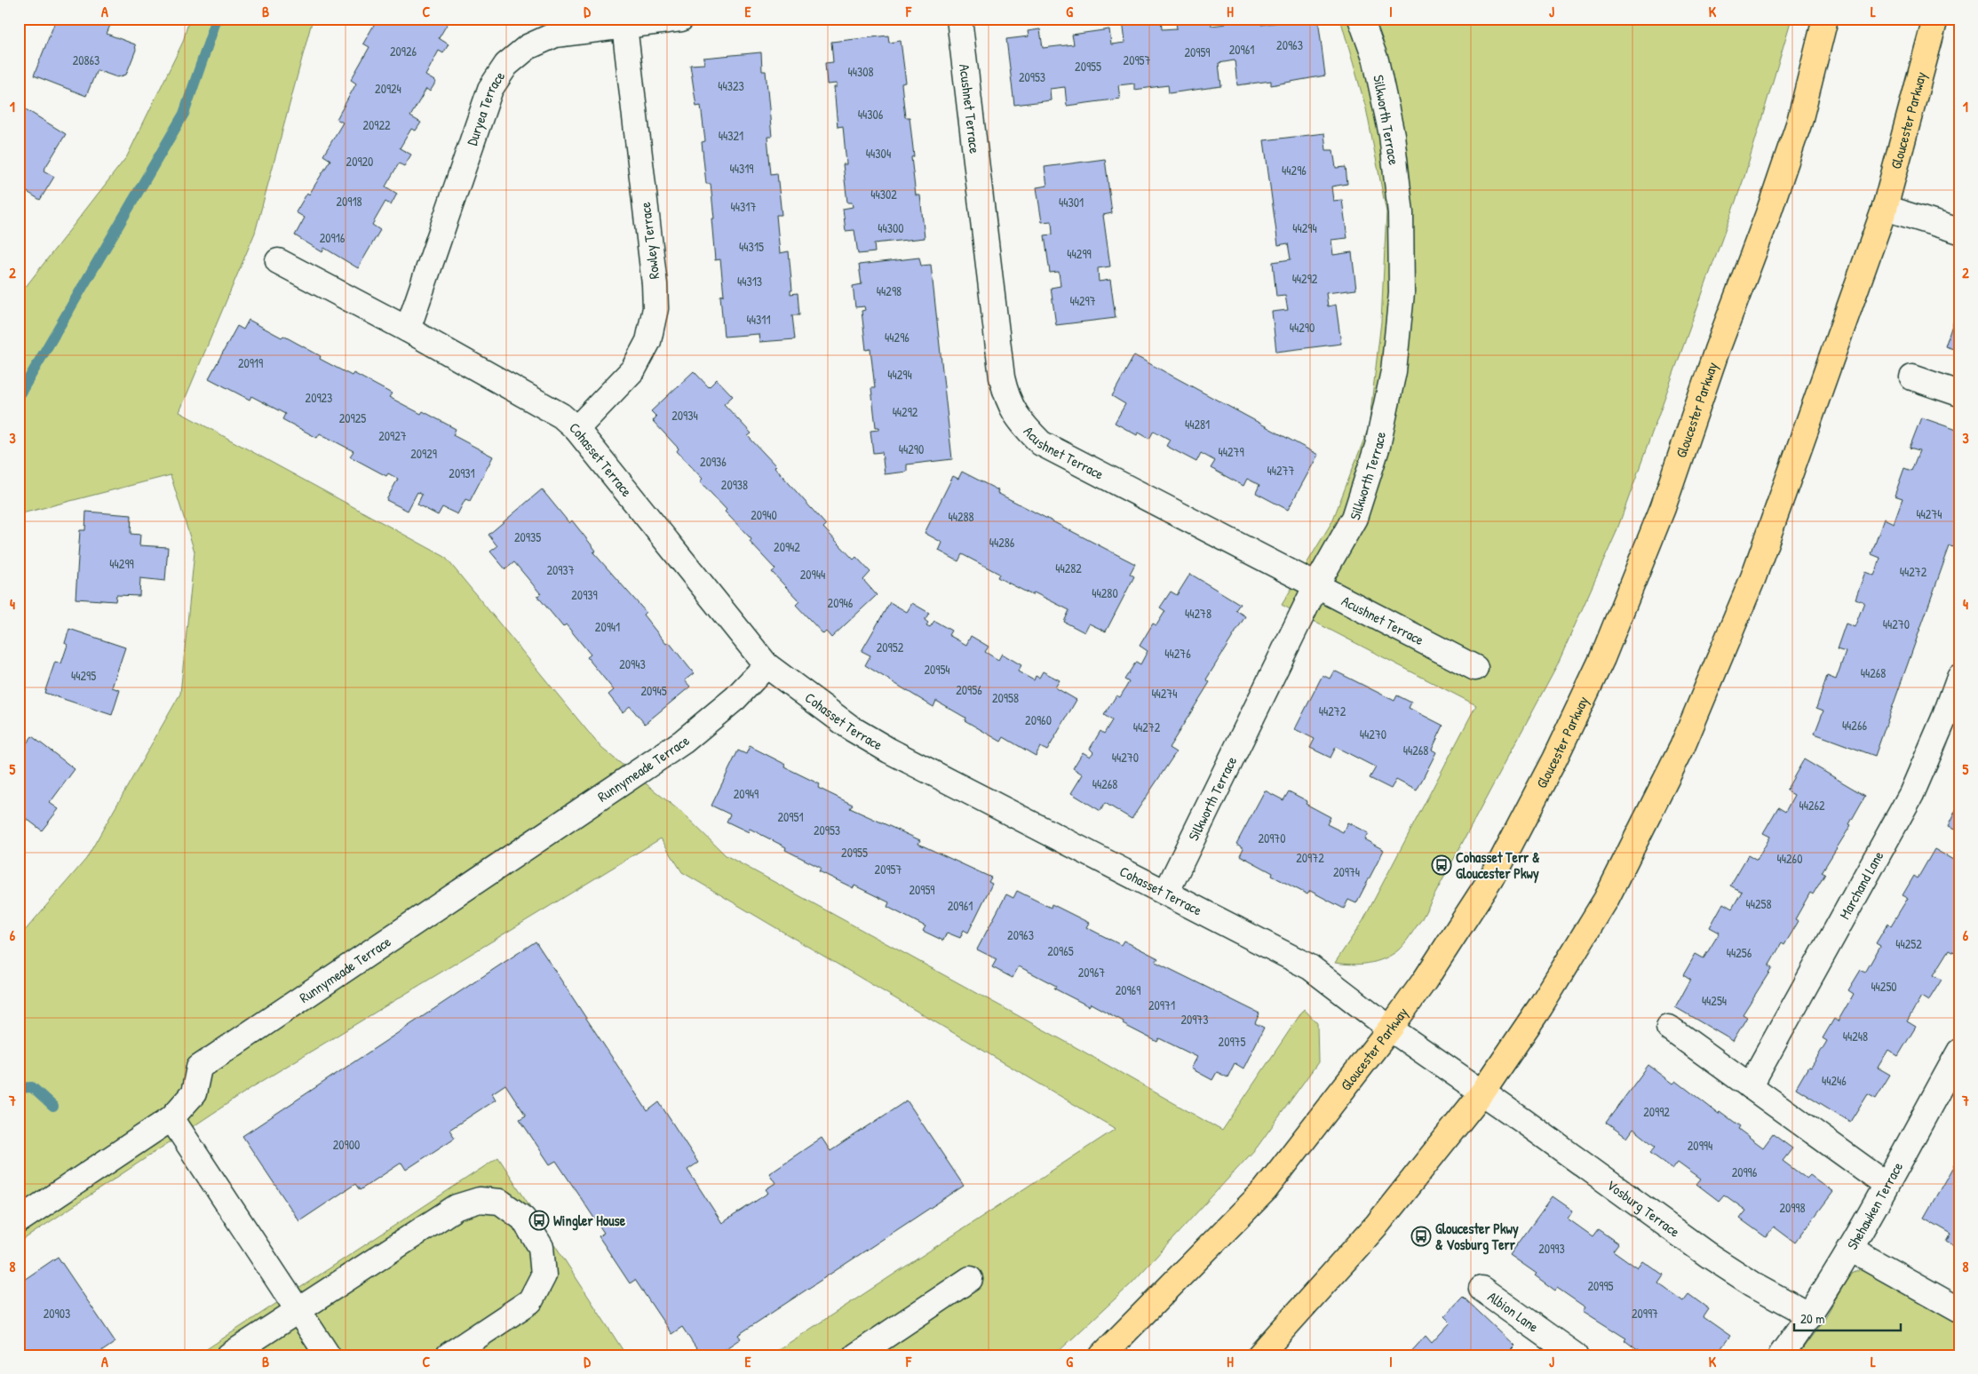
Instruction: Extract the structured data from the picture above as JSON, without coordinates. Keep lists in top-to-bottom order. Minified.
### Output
{"streets":{"main road":["Gloucester Parkway"],"street":["Duryea Terrace","Acushnet Terrace","Silkworth Terrace","Rowley Terrace","Cohasset Terrace","Runnymeade Terrace","Marchand Lane","Shehawken Terrace","Vosburg Terrace","Albion Lane"]},"crossings":[["Duryea Terrace","Rowley Terrace"],["Duryea Terrace","Cohasset Terrace"],["Acushnet Terrace","Silkworth Terrace"],["Silkworth Terrace","Cohasset Terrace"],["Gloucester Parkway","Cohasset Terrace"],["Gloucester Parkway","Vosburg Terrace"],["Rowley Terrace","Cohasset Terrace"],["Cohasset Terrace","Runnymeade Terrace"],["Cohasset Terrace","Vosburg Terrace"],["Shehawken Terrace","Vosburg Terrace"]],"places":{"bus stop":["Cohasset Terr & Gloucester Pkwy","Wingler House","Gloucester Pkwy & Vosburg Terr"]},"house_numbers":["20963","20961","20926","20959","20863","20957","20955","44308","20953","44323","20924","44306","20922","44321","44304","20920","44319","44296","44302","20918","44301","44317","44300","44294","20916","44315","44299","44292","44313","44298","44297","44311","44290","44296","20919","44294","20923","44292","20934","20925","44281","20927","44290","44279","20929","20936","44277","20931","20938","44274","20940","44288","20935","44286","20942","44299","44282","20937","44272","20944","44280","20939","20946","44278","44270","20941","20952","44276","20943","20954","44268","44295","20956","20945","44274","20958","44272","20960","44266","44272","44270","44268","44270","44268","20949","44262","20951","20953","20970","20955","20972","44260","20957","20974","20959","44258","20961","20963","44252","20965","44256","20967","44250","20969","44254","20971","20973","44248","20975","44246","20992","20900","20994","20996","20998","20993","20995","20903","20997"],"scale_bar":"20 m","grid":{"columns":["A","B","C","D","E","F","G","H","I","J","K","L"],"rows":["1","2","3","4","5","6","7","8"]}}
